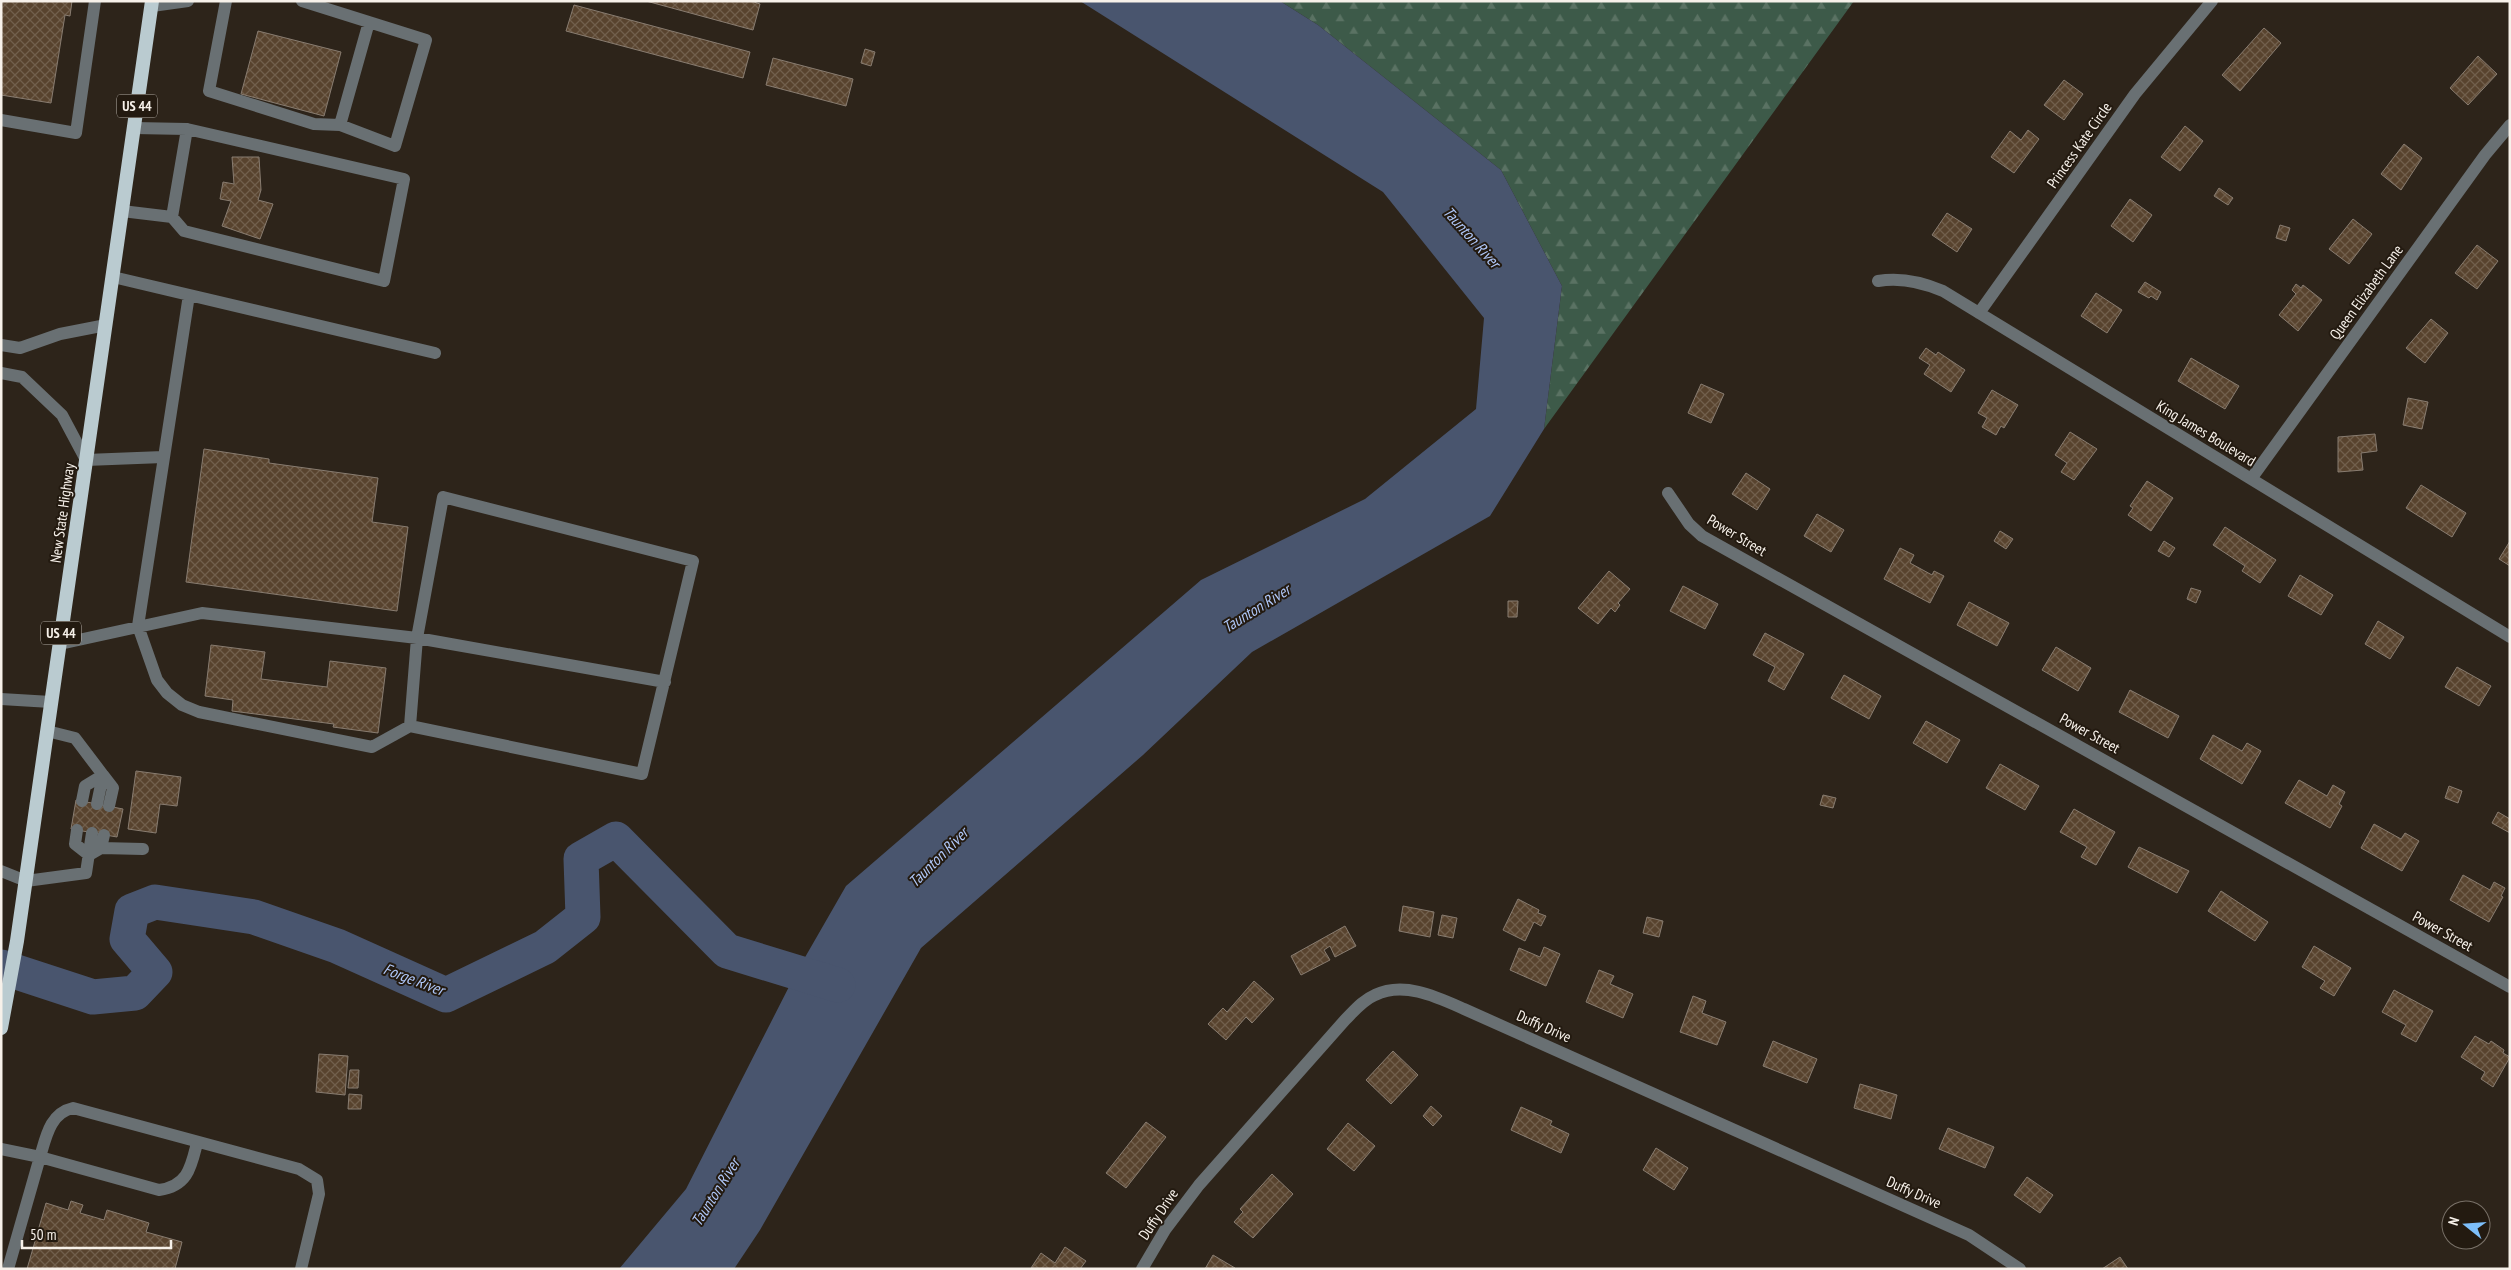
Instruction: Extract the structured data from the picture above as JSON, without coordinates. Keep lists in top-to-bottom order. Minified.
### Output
{"streets":{"highway":["US 44","New State Highway"],"street":["Princess Kate Circle","Queen Elizabeth Lane","King James Boulevard","Power Street","Duffy Drive"]},"crossings":[["Princess Kate Circle","King James Boulevard"],["Queen Elizabeth Lane","King James Boulevard"]],"water":["Taunton River","Forge River"],"scale_bar":"50 m","north":"left"}
